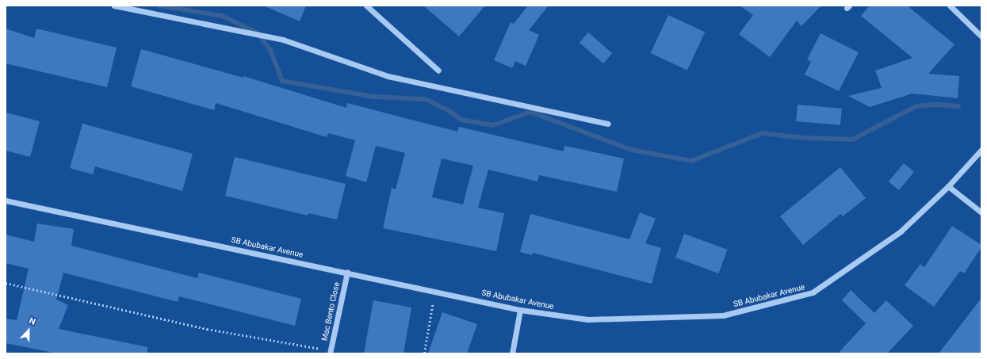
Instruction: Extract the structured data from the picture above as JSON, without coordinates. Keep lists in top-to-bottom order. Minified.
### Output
{"streets":{"street":["SB Abubakar Avenue","Mac Bento Close"]},"crossings":[["SB Abubakar Avenue","Mac Bento Close"]],"north":"top"}
